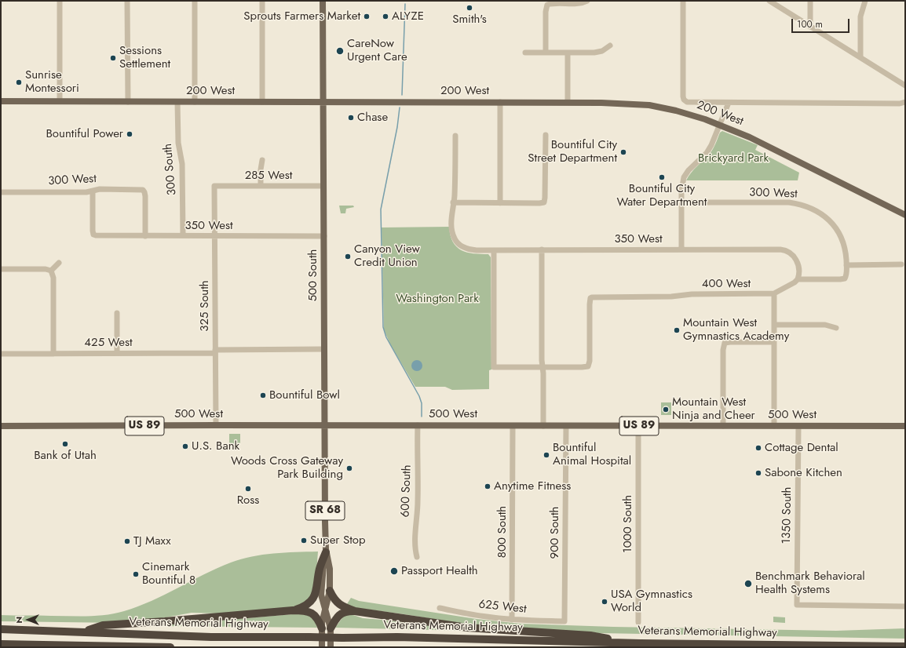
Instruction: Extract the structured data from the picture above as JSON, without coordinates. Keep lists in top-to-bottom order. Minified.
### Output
{"streets":{"highway":["Veterans Memorial Highway"],"main road":["200 West","500 South","500 West","US 89","SR 68"],"street":["300 South","285 West","300 West","350 West","400 West","325 South","425 West","600 South","1350 South","1000 South","800 South","900 South","625 West"]},"crossings":[["200 West","300 South"],["200 West","500 South"],["300 South","350 West"],["285 West","500 South"],["285 West","325 South"],["300 West","350 West"],["350 West","500 South"],["350 West","325 South"],["500 South","425 West"],["500 South","500 West"],["325 South","425 West"],["325 South","500 West"],["500 West","600 South"],["500 West","1350 South"],["500 West","1000 South"],["500 West","800 South"],["500 West","900 South"],["800 South","625 West"],["900 South","625 West"]],"parks":["Brickyard Park","Washington Park"],"places":["Smith's","Sprouts Farmers Market","ALYZE","CareNow Urgent Care","Sessions Settlement","Sunrise Montessori","Chase","Bountiful Power","Bountiful City Street Department","Bountiful City Water Department","Canyon View Credit Union","Mountain West Gymnastics Academy","Bountiful Bowl","Mountain West Ninja and Cheer","Bank of Utah","U.S. Bank","Cottage Dental","Bountiful Animal Hospital","Woods Cross Gateway Park Building","Sabone Kitchen","Anytime Fitness","Ross","Super Stop","TJ Maxx","Passport Health","Cinemark Bountiful 8","Benchmark Behavioral Health Systems","USA Gymnastics World"],"scale_bar":"100 m","north":"left"}
